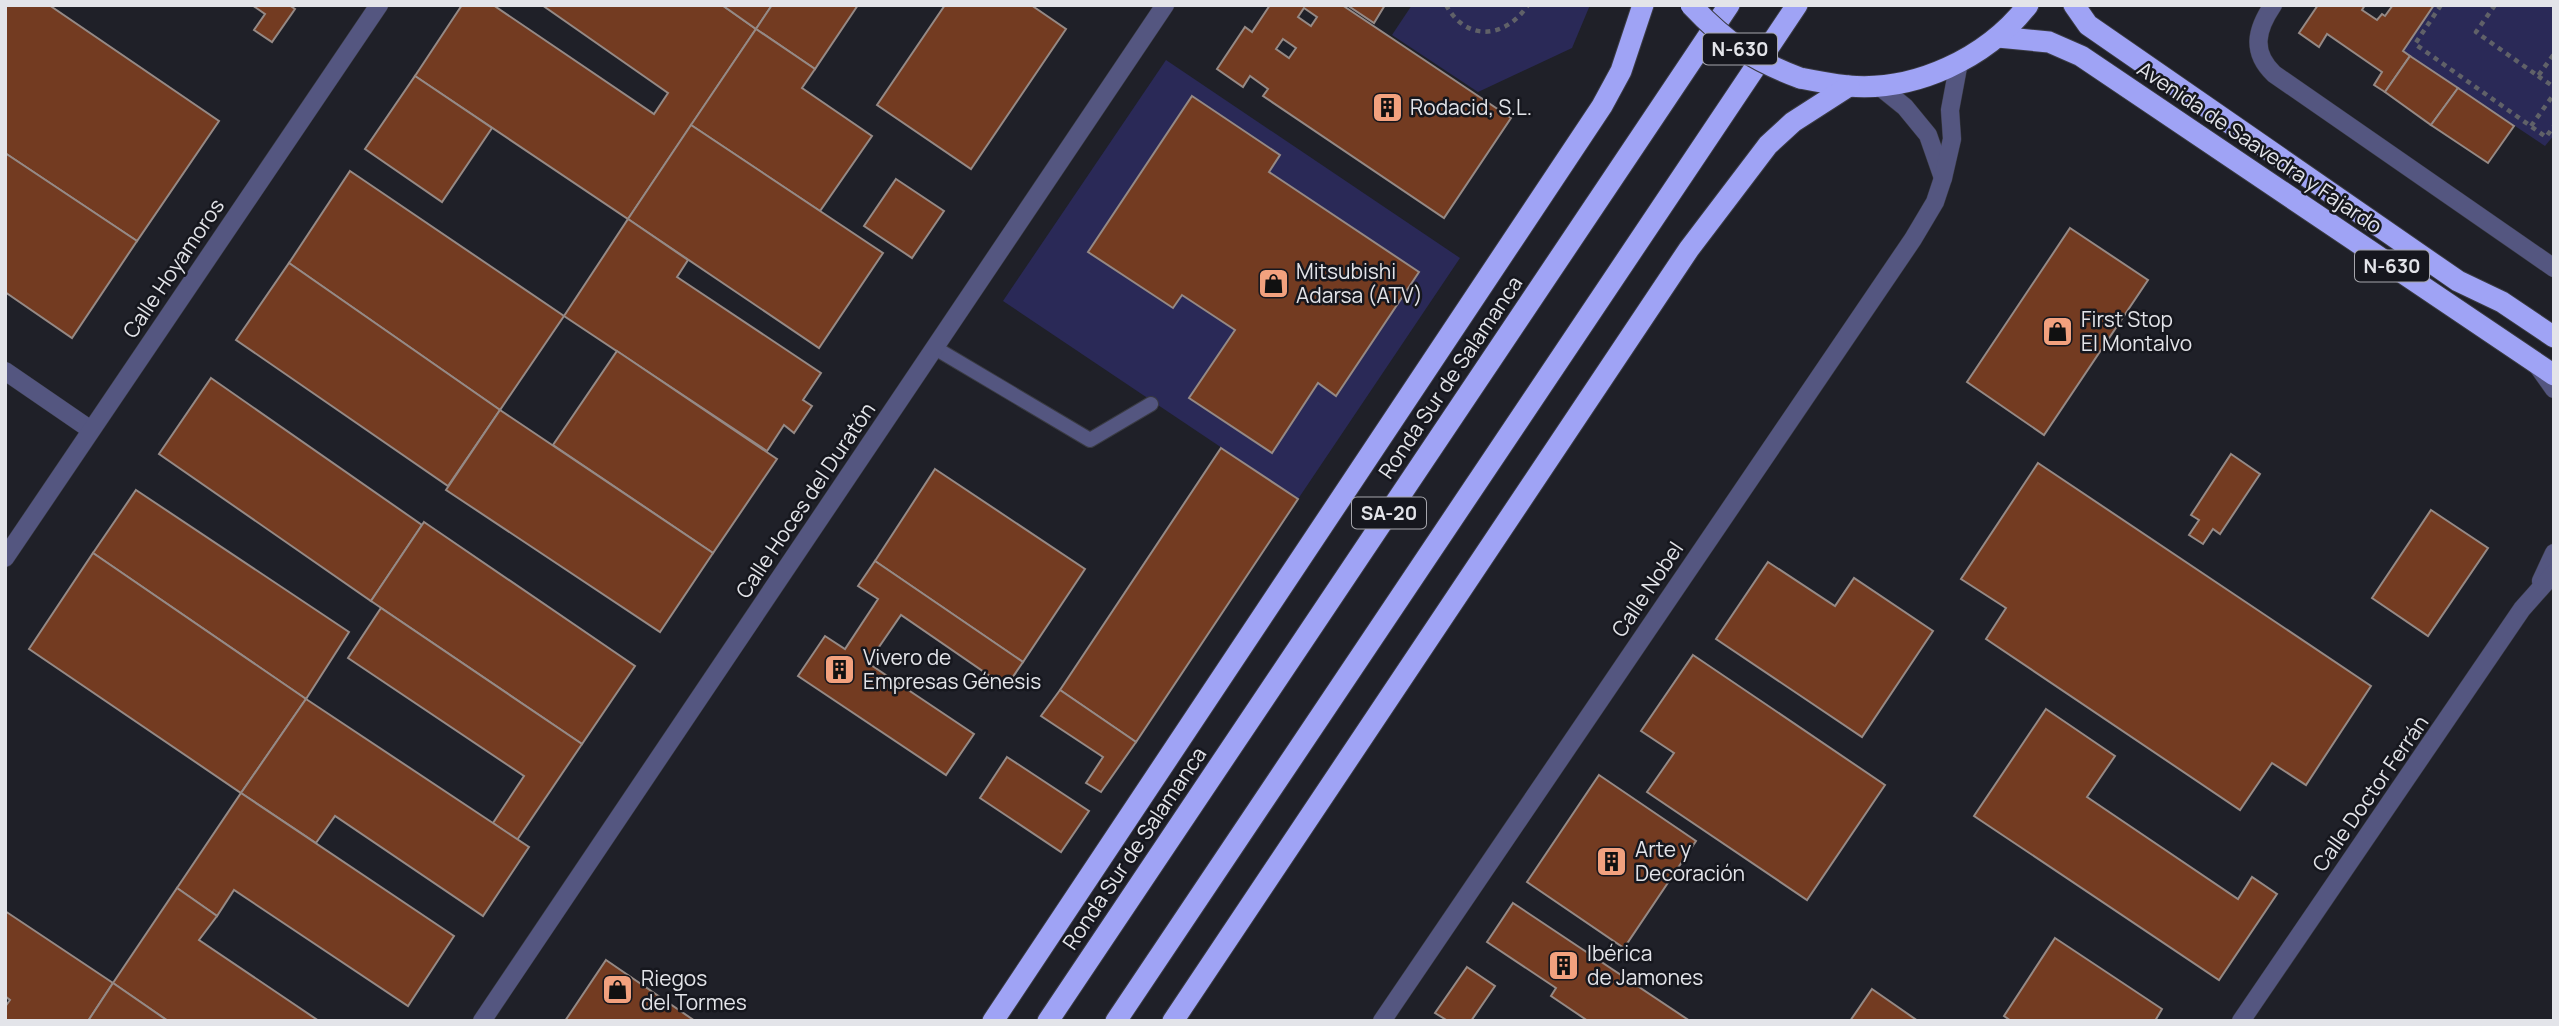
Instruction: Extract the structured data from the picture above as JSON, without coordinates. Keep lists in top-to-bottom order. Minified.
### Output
{"streets":{"highway":["N-630","Avenida de Saavedra y Fajardo","Ronda Sur de Salamanca","SA-20"],"street":["Calle Hoyamoros","Calle Hoces del Duratón","Calle Nobel","Calle Doctor Ferrán"]},"crossings":[["N-630","Avenida de Saavedra y Fajardo"],["N-630","Calle Nobel"]],"places":{"building":["Rodacid, S.L.","Vivero de Empresas Génesis","Arte y Decoración","Ibérica de Jamones"],"shop":["Mitsubishi Adarsa (ATV)","First Stop El Montalvo","Riegos del Tormes"]}}
